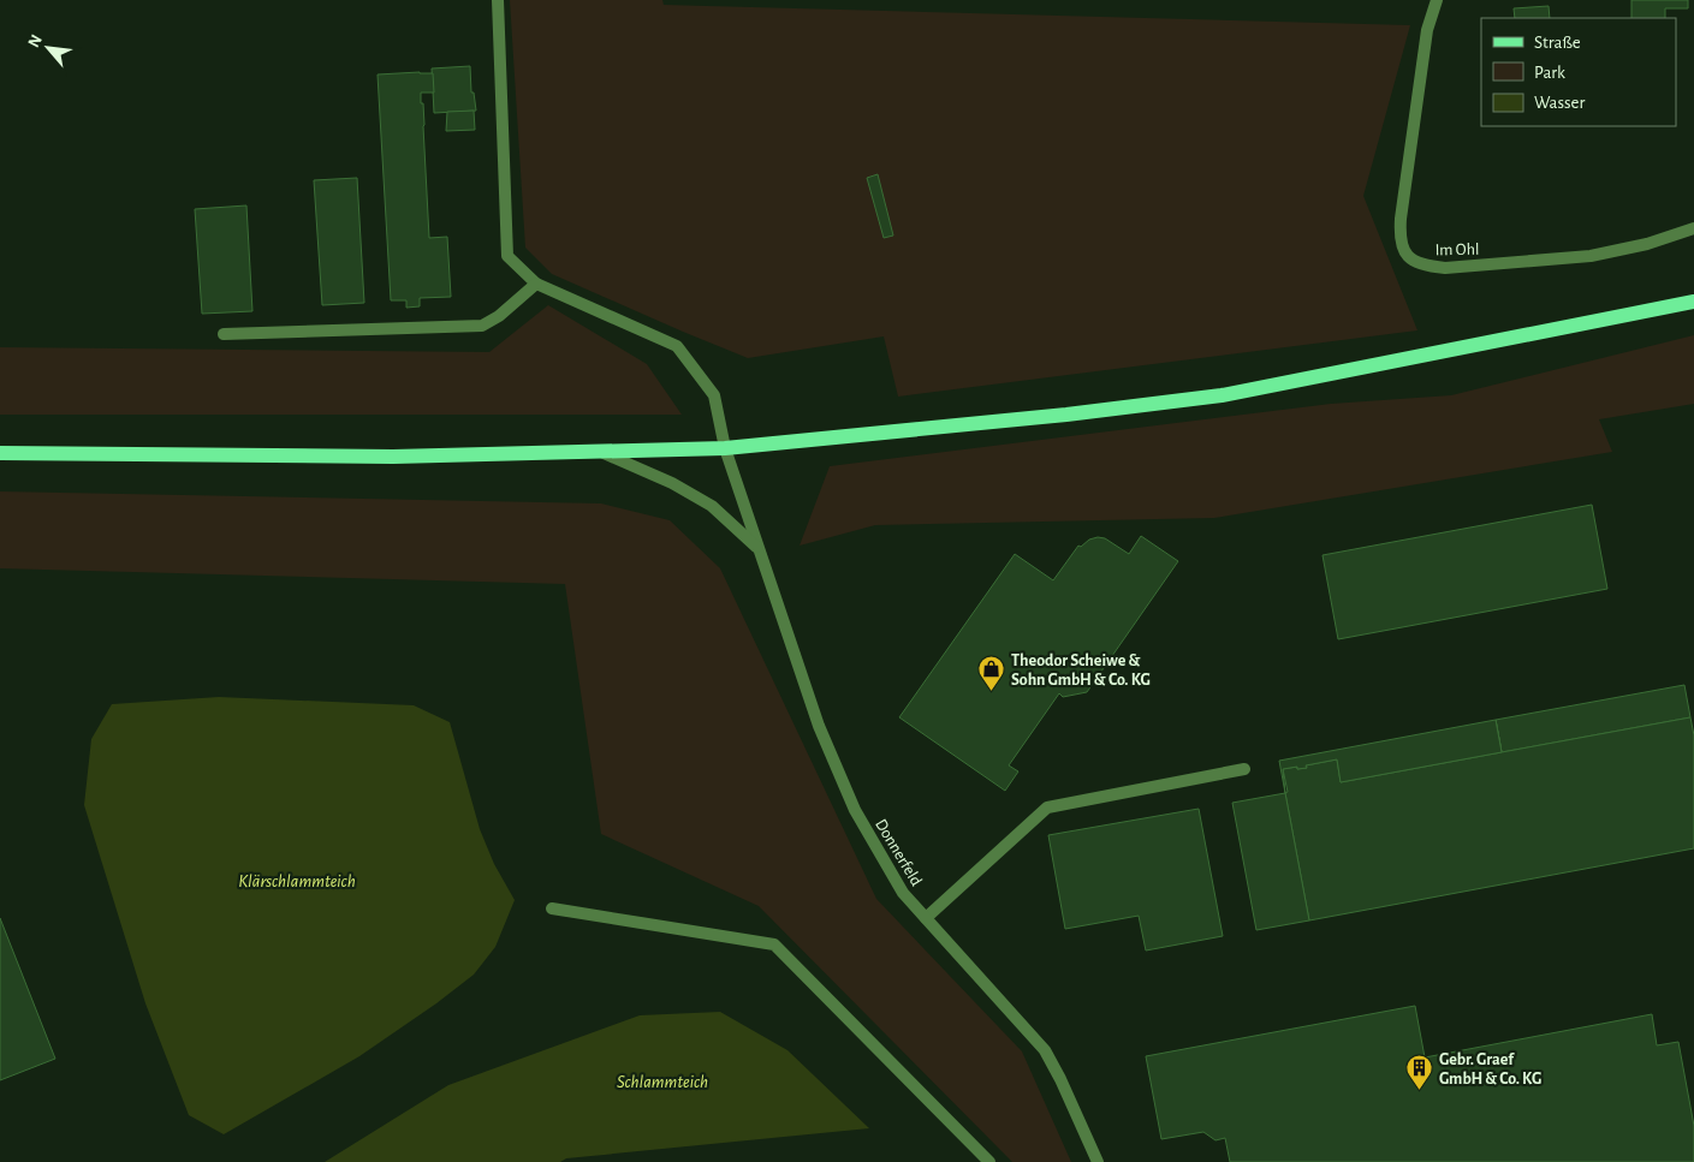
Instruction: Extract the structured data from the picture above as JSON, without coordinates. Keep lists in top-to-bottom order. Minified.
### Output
{"streets":{"street":["Im Ohl","Donnerfeld"]},"water":["Klärschlammteich","Schlammteich"],"places":{"shop":["Theodor Scheiwe & Sohn GmbH & Co. KG"],"building":["Gebr. Graef GmbH & Co. KG"]},"legend":["Straße","Park","Wasser"],"north":"top left"}
